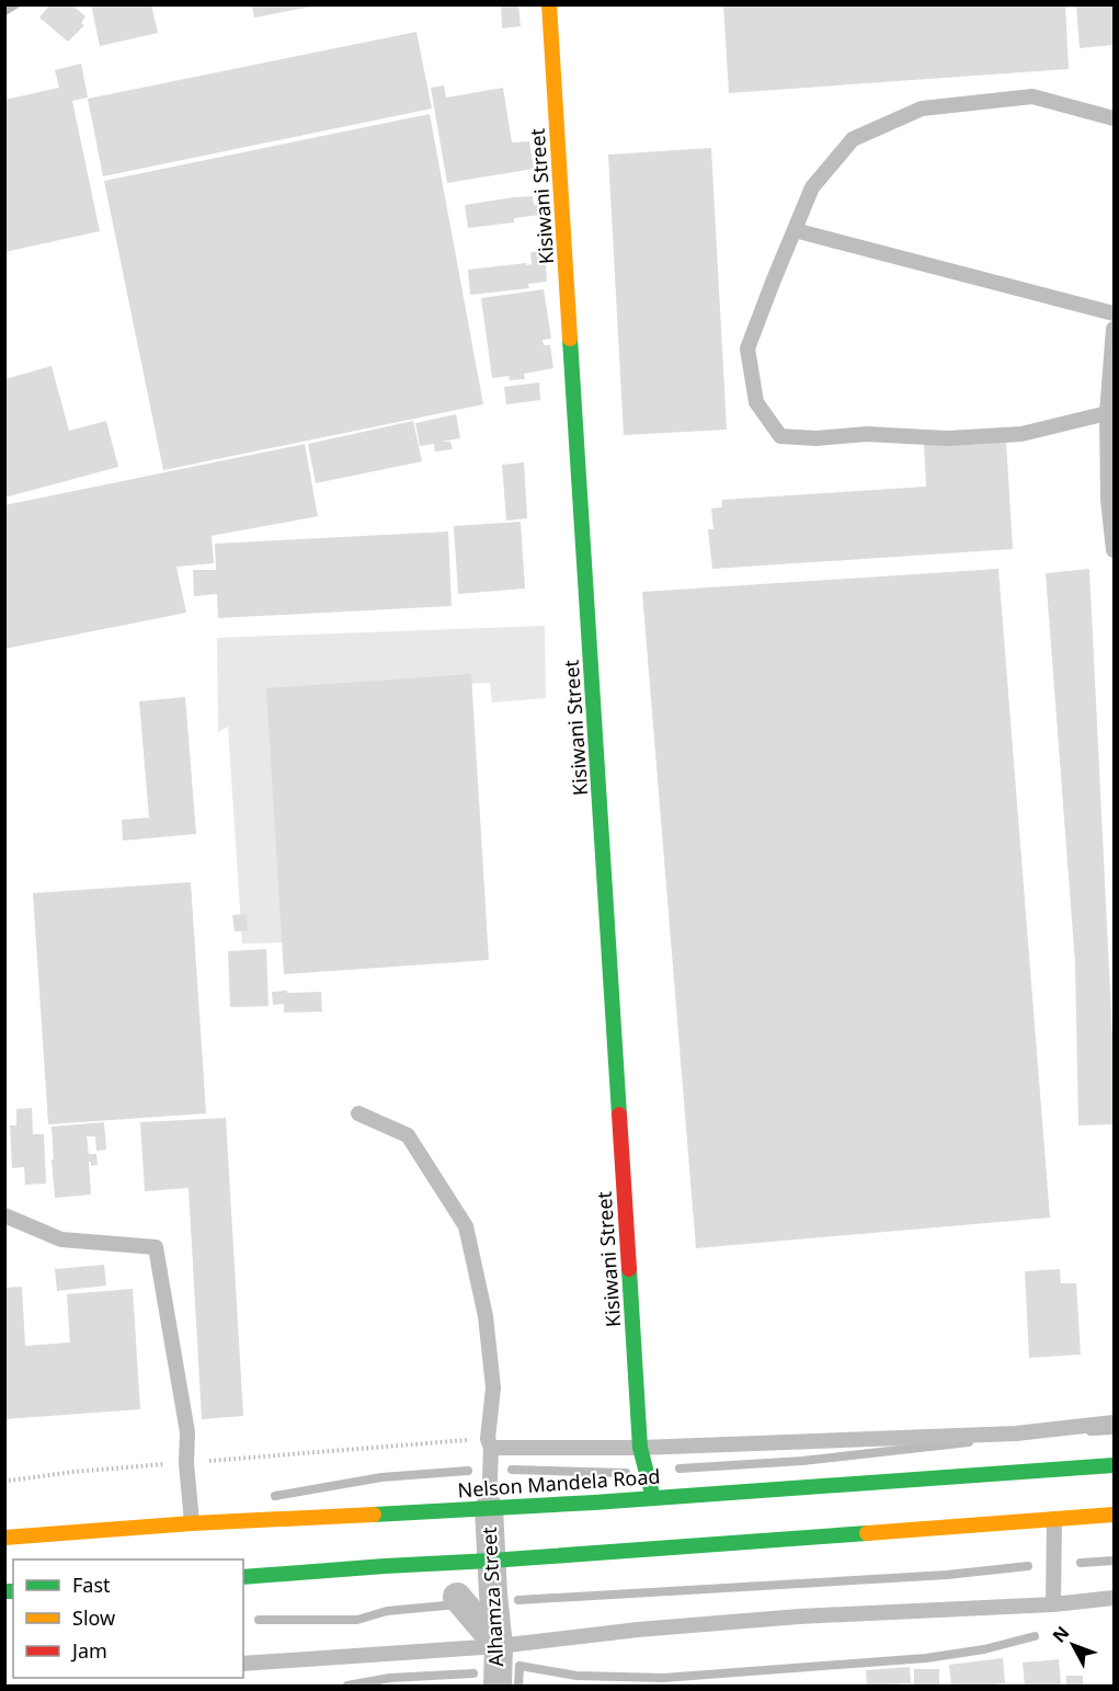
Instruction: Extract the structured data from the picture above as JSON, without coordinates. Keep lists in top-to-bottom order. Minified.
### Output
{"streets":{"main road":["Kisiwani Street","Nelson Mandela Road"],"street":["Alhamza Street"]},"crossings":[["Kisiwani Street","Nelson Mandela Road"],["Nelson Mandela Road","Alhamza Street"]],"legend":["Fast","Slow","Jam"],"north":"top left"}
